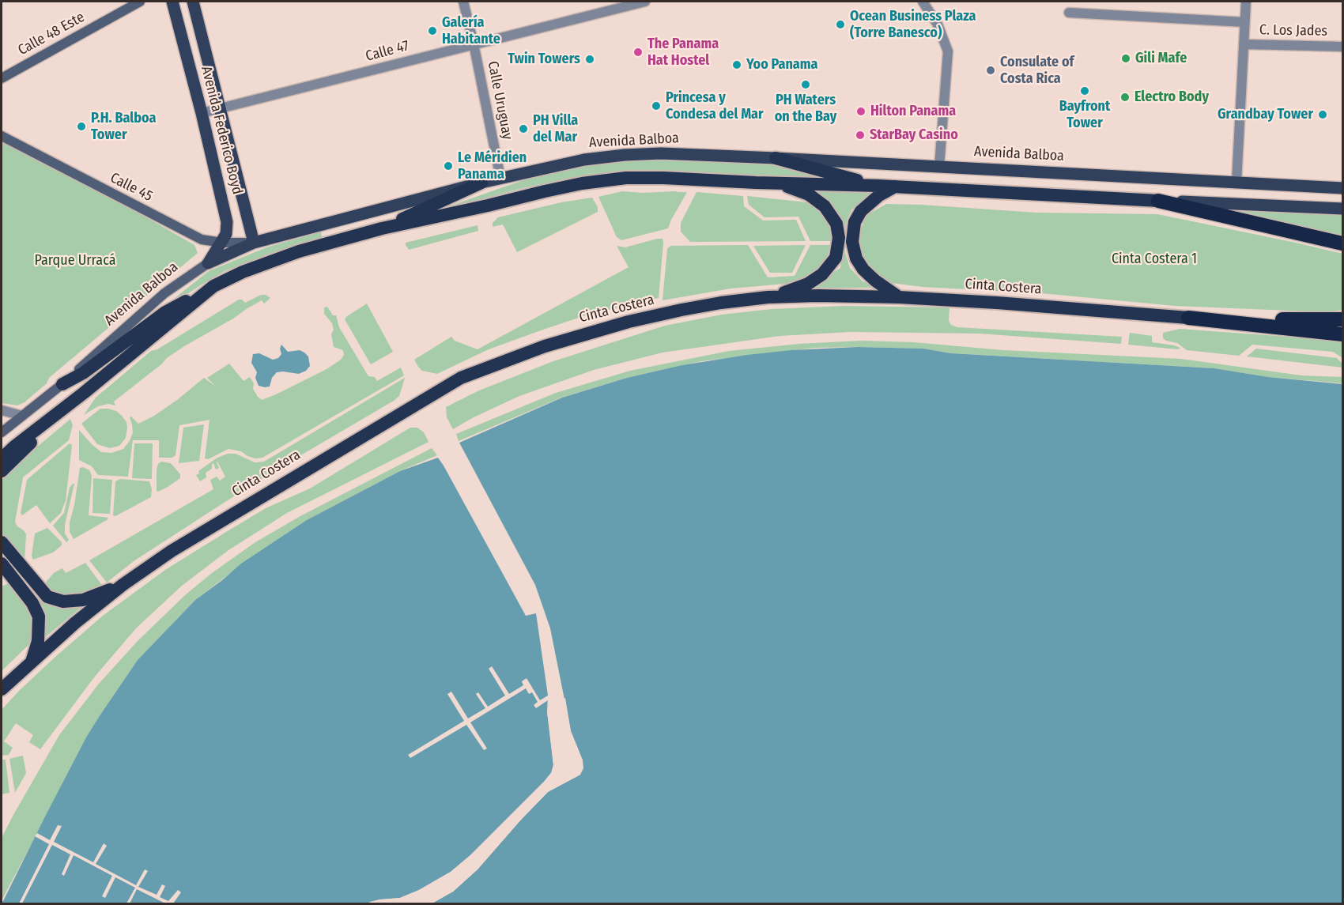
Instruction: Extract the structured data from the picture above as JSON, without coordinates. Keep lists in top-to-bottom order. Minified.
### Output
{"streets":{"highway":["Cinta Costera"],"main road":["Calle 48 Este","Avenida Federico Boyd","Avenida Balboa","Calle 45"],"street":["C. Los Jades","Calle 47","Calle Uruguay"]},"crossings":[["Calle 47","Calle Uruguay"],["Calle 47","Avenida Federico Boyd"],["Calle Uruguay","Avenida Balboa"],["Avenida Federico Boyd","Avenida Balboa"],["Avenida Federico Boyd","Calle 45"],["Avenida Balboa","Calle 45"]],"parks":["Cinta Costera 1","Parque Urracá"],"places":["Ocean Business Plaza (Torre Banesco)","Galería Habitante","The Panama Hat Hostel","Gili Mafe","Twin Towers","Yoo Panama","Consulate of Costa Rica","PH Waters on the Bay","Bayfront Tower","Electro Body","Princesa y Condesa del Mar","Hilton Panama","Grandbay Tower","P.H. Balboa Tower","PH Villa del Mar","StarBay Casino","Le Méridien Panama"]}
